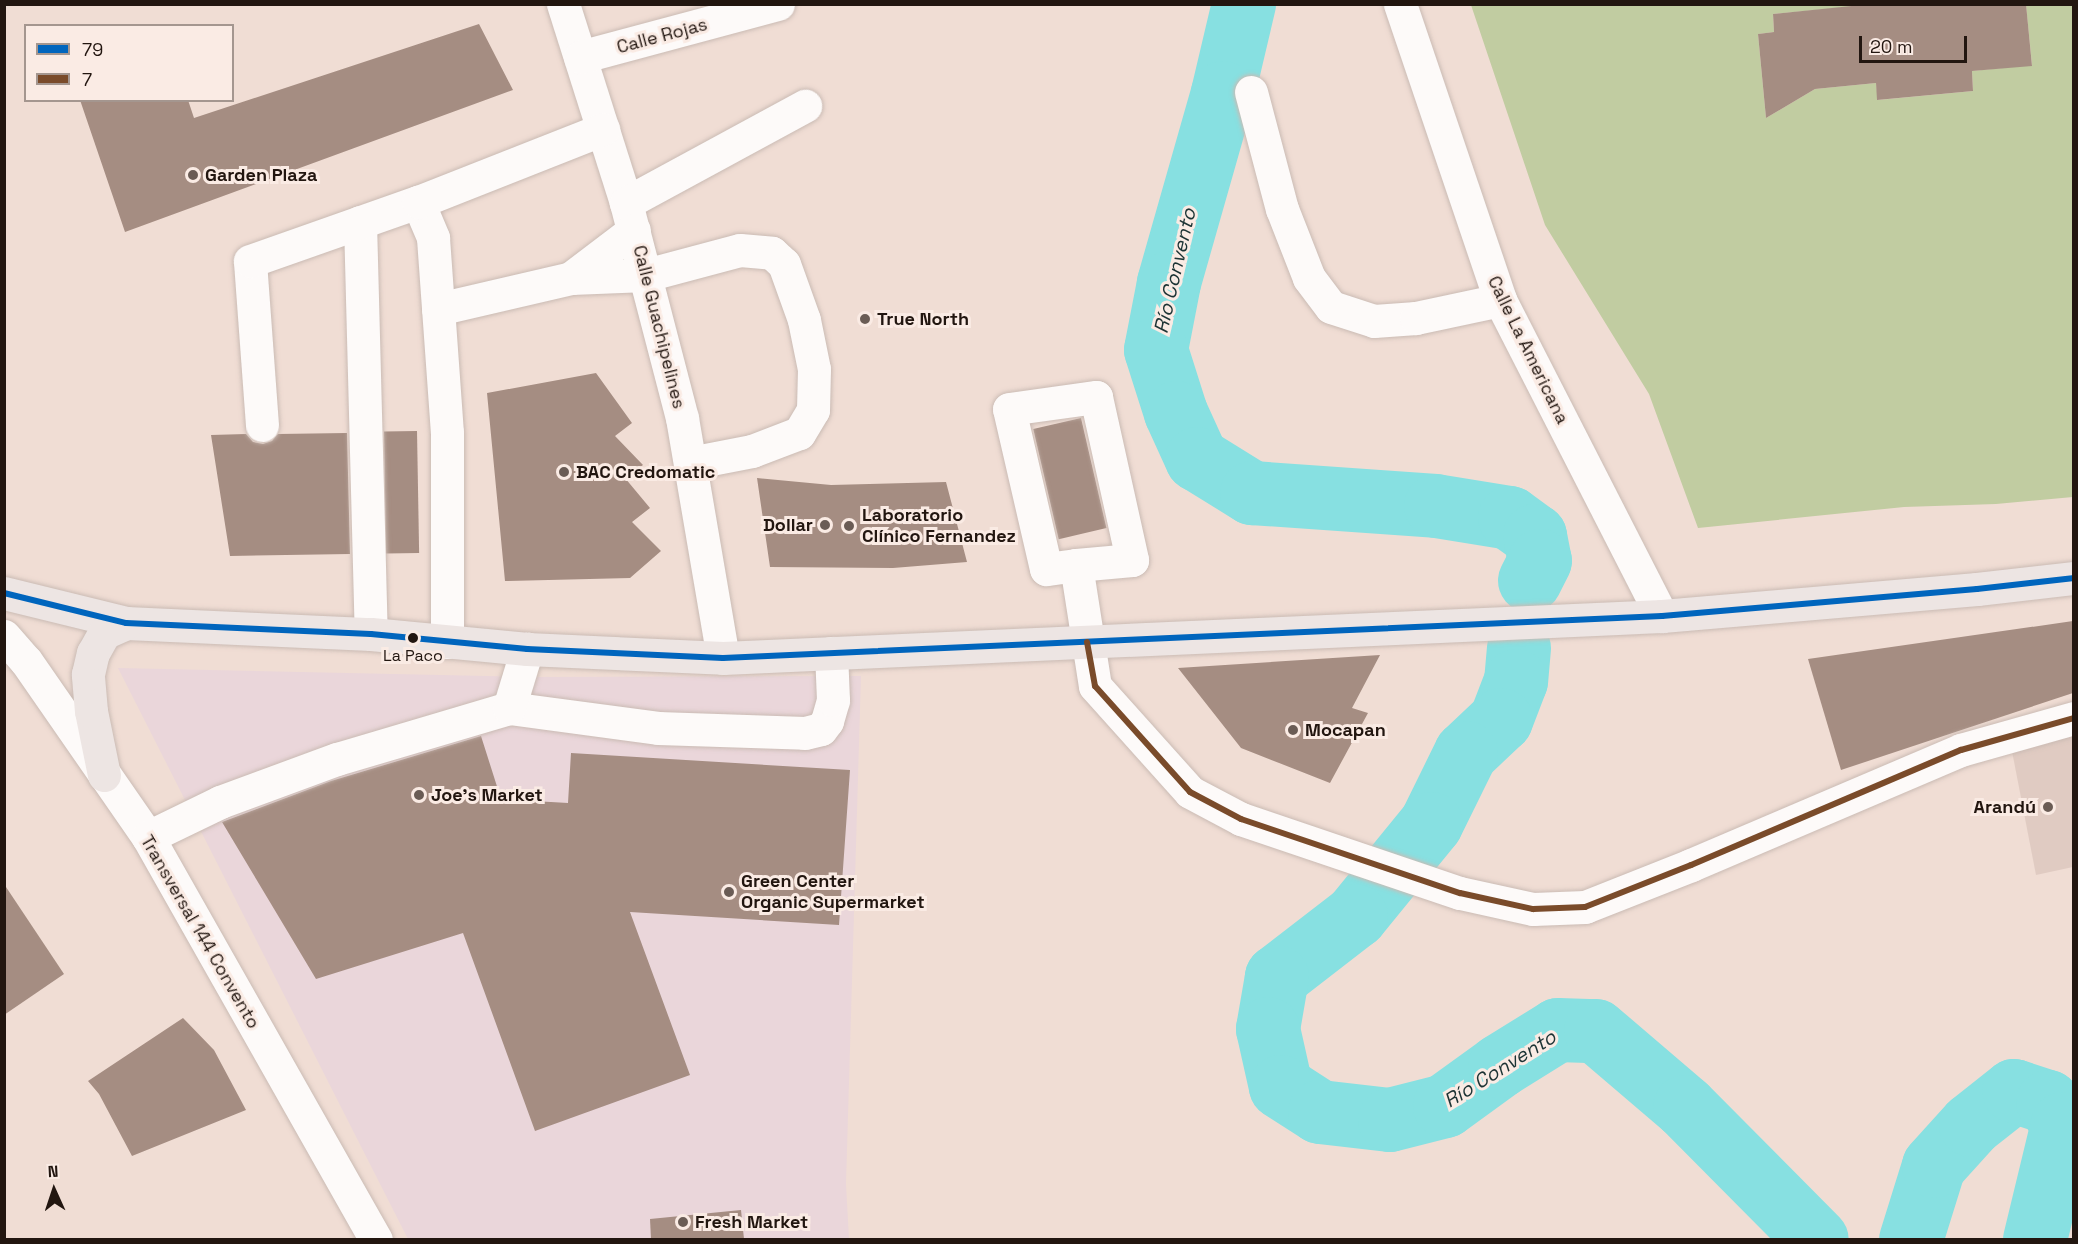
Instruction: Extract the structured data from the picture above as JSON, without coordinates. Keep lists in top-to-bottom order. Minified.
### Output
{"streets":{"street":["Calle Rojas","Calle Guachipelines","Calle La Americana","Transversal 144 Convento"]},"crossings":[["Calle Rojas","Calle Guachipelines"]],"water":["Río Convento"],"places":["Garden Plaza","True North","BAC Credomatic","Dollar","Laboratorio Clínico Fernandez","La Paco","Mocapan","Joe's Market","Arandú","Green Center Organic Supermarket","Fresh Market"],"lines":["transit line 79","transit line 7"],"legend":["79","7"],"scale_bar":"20 m","north":"top"}
